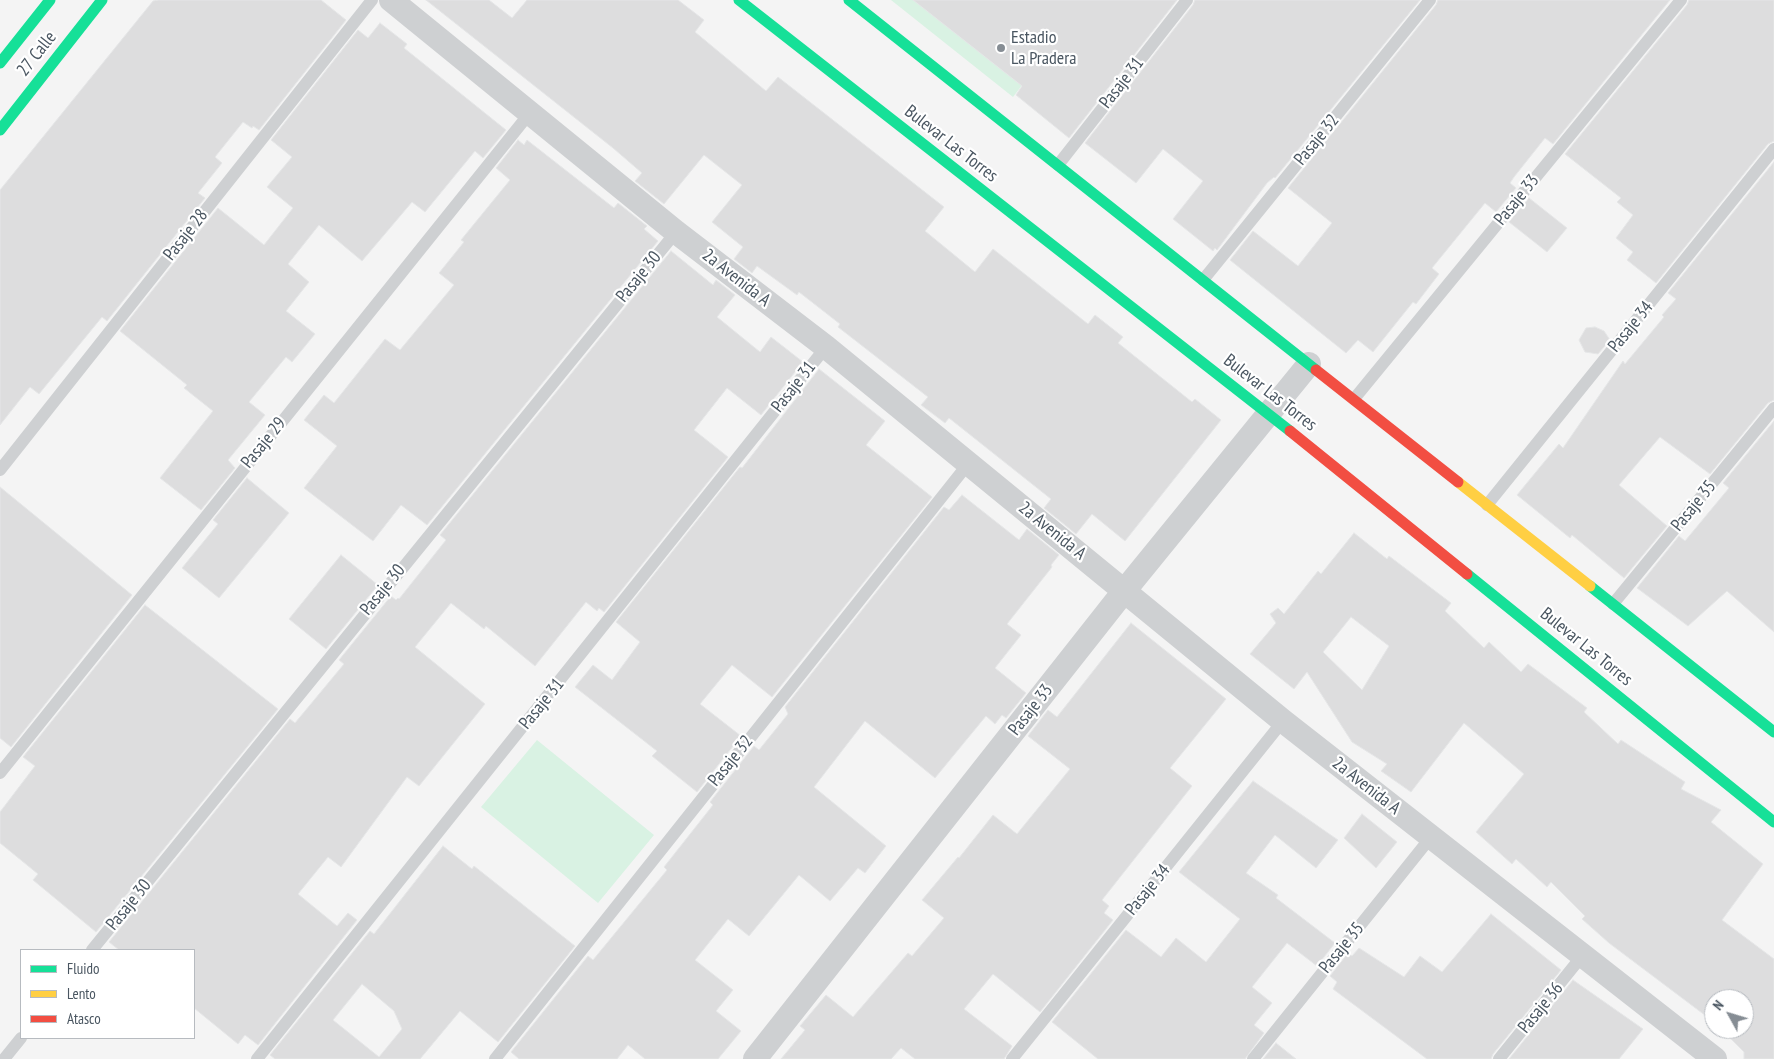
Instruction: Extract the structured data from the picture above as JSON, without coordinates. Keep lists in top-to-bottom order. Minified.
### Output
{"streets":{"street":["27 Calle","Bulevar Las Torres","Pasaje 33","2a Avenida A"],"lane":["Pasaje 31","Pasaje 32","Pasaje 28","Pasaje 30","Pasaje 34","Pasaje 29","Pasaje 35","Pasaje 36"]},"crossings":[["Pasaje 31","2a Avenida A"],["Pasaje 32","2a Avenida A"],["Bulevar Las Torres","Pasaje 33"],["Pasaje 33","2a Avenida A"],["Pasaje 30","2a Avenida A"],["2a Avenida A","Pasaje 34"],["2a Avenida A","Pasaje 29"],["2a Avenida A","Pasaje 35"],["2a Avenida A","Pasaje 36"]],"places":["Estadio La Pradera"],"legend":["Fluido","Lento","Atasco"],"north":"top left"}
